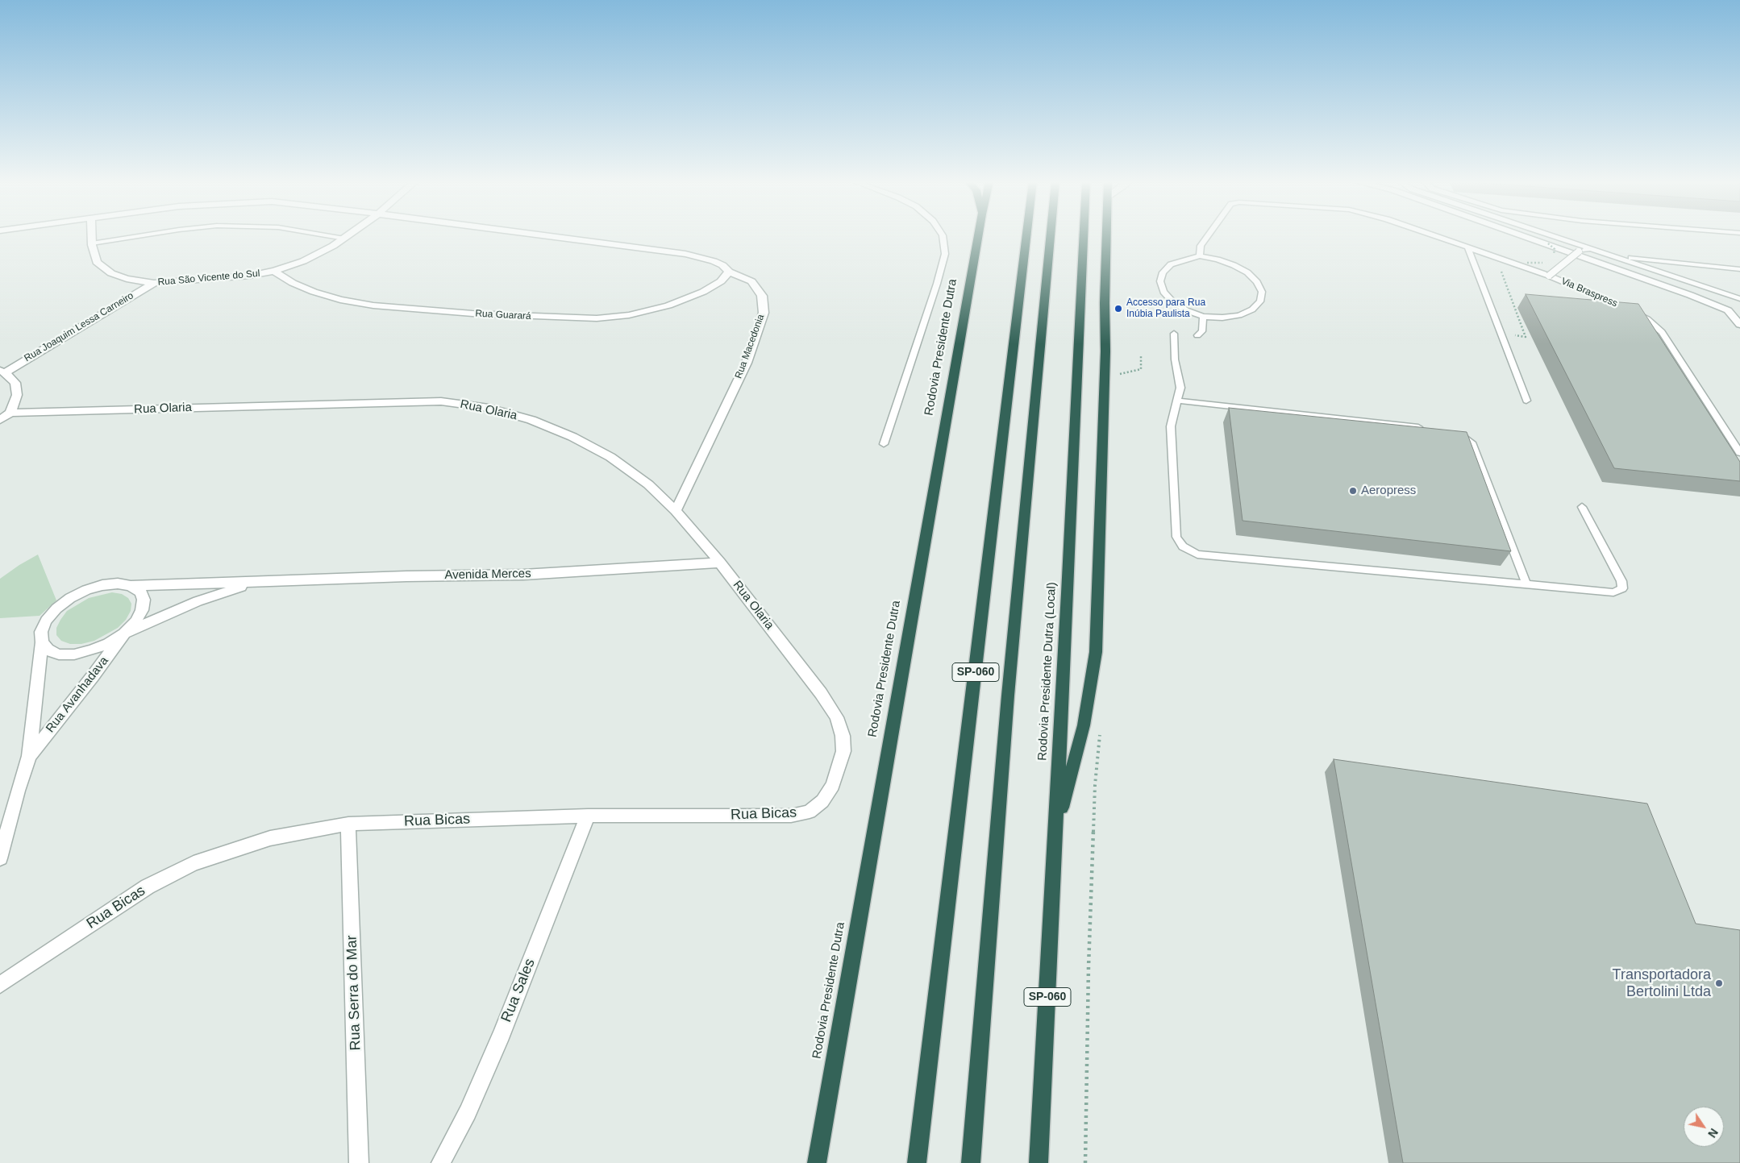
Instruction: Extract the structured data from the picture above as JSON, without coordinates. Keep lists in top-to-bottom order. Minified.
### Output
{"streets":{"highway":["Rodovia Presidente Dutra","Rodovia Presidente Dutra (Local)","SP-060"],"street":["Rua São Vicente do Sul","Rua Guarará","Rua Joaquim Lessa Carneiro","Rua Macedonia","Rua Olaria","Avenida Merces","Rua Avanhadava","Rua Bicas","Rua Sales","Rua Serra do Mar"],"lane":["Via Braspress"]},"crossings":[["Rua São Vicente do Sul","Rua Guarará"],["Rua São Vicente do Sul","Rua Joaquim Lessa Carneiro"],["Rua Guarará","Rua Macedonia"],["Rua Macedonia","Rua Olaria"],["Rua Olaria","Avenida Merces"],["Rua Olaria","Rua Bicas"],["Avenida Merces","Rua Avanhadava"],["Rua Bicas","Rua Sales"],["Rua Bicas","Rua Serra do Mar"]],"places":["Accesso para Rua Inúbia Paulista","Aeropress","Transportadora Bertolini Ltda"],"north":"bottom right"}
